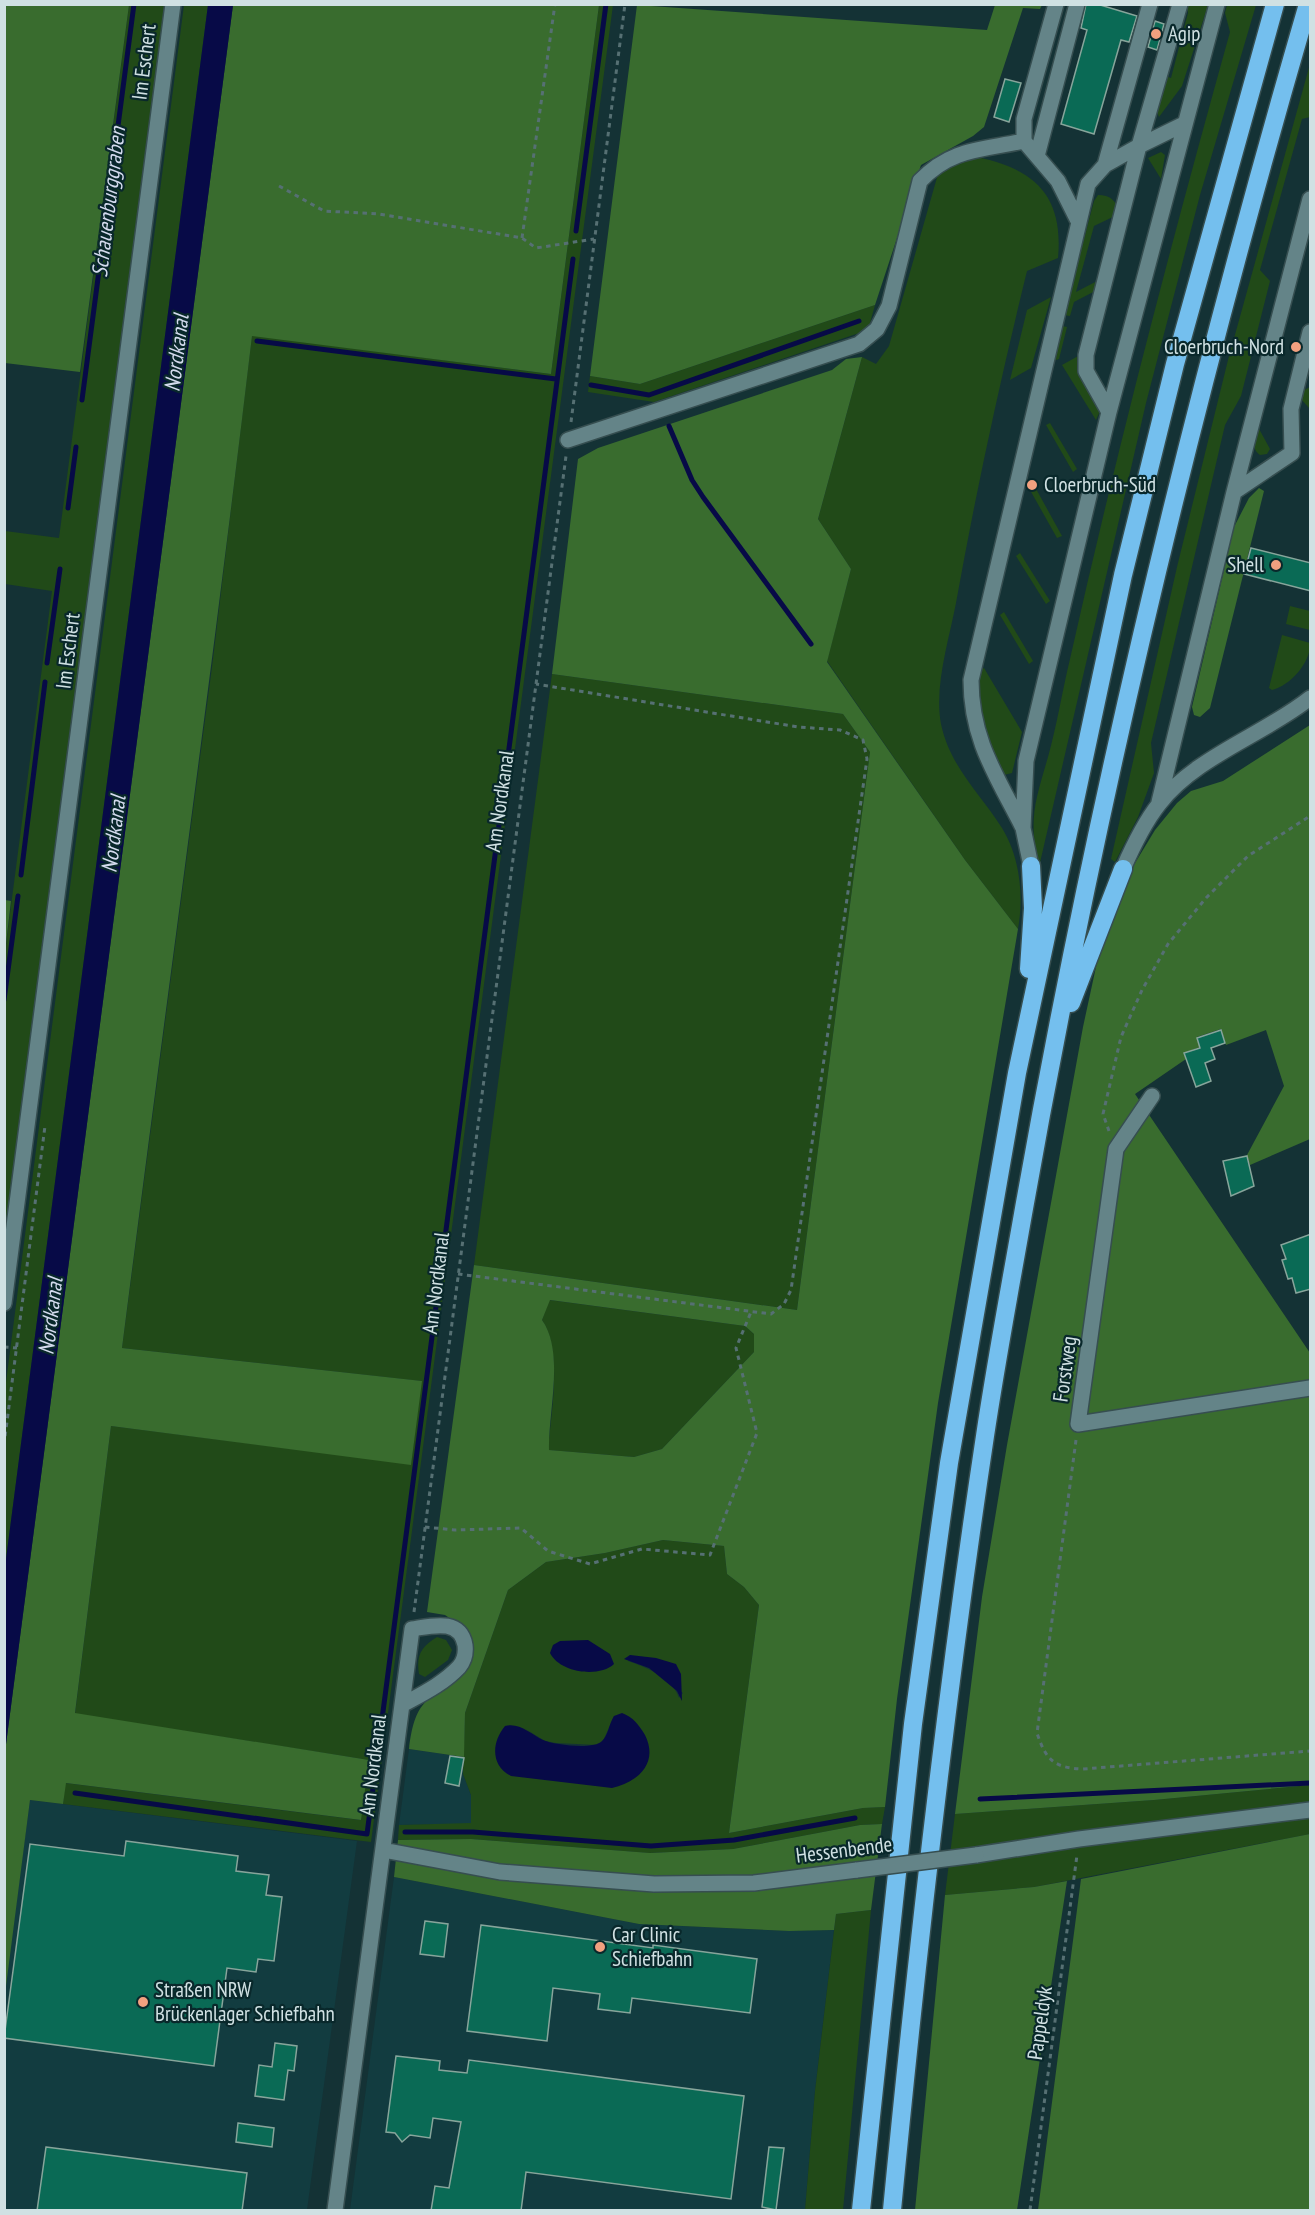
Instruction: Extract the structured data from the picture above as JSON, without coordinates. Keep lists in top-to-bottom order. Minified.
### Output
{"streets":{"street":["Im Eschert","Am Nordkanal","Forstweg","Hessenbende"],"path":["Pappeldyk"]},"crossings":[["Am Nordkanal","Hessenbende"],["Hessenbende","Pappeldyk"]],"water":["Schauenburggraben","Nordkanal"],"places":["Agip","Cloerbruch-Nord","Cloerbruch-Süd","Shell","Car Clinic Schiefbahn","Straßen NRW Brückenlager Schiefbahn"]}
